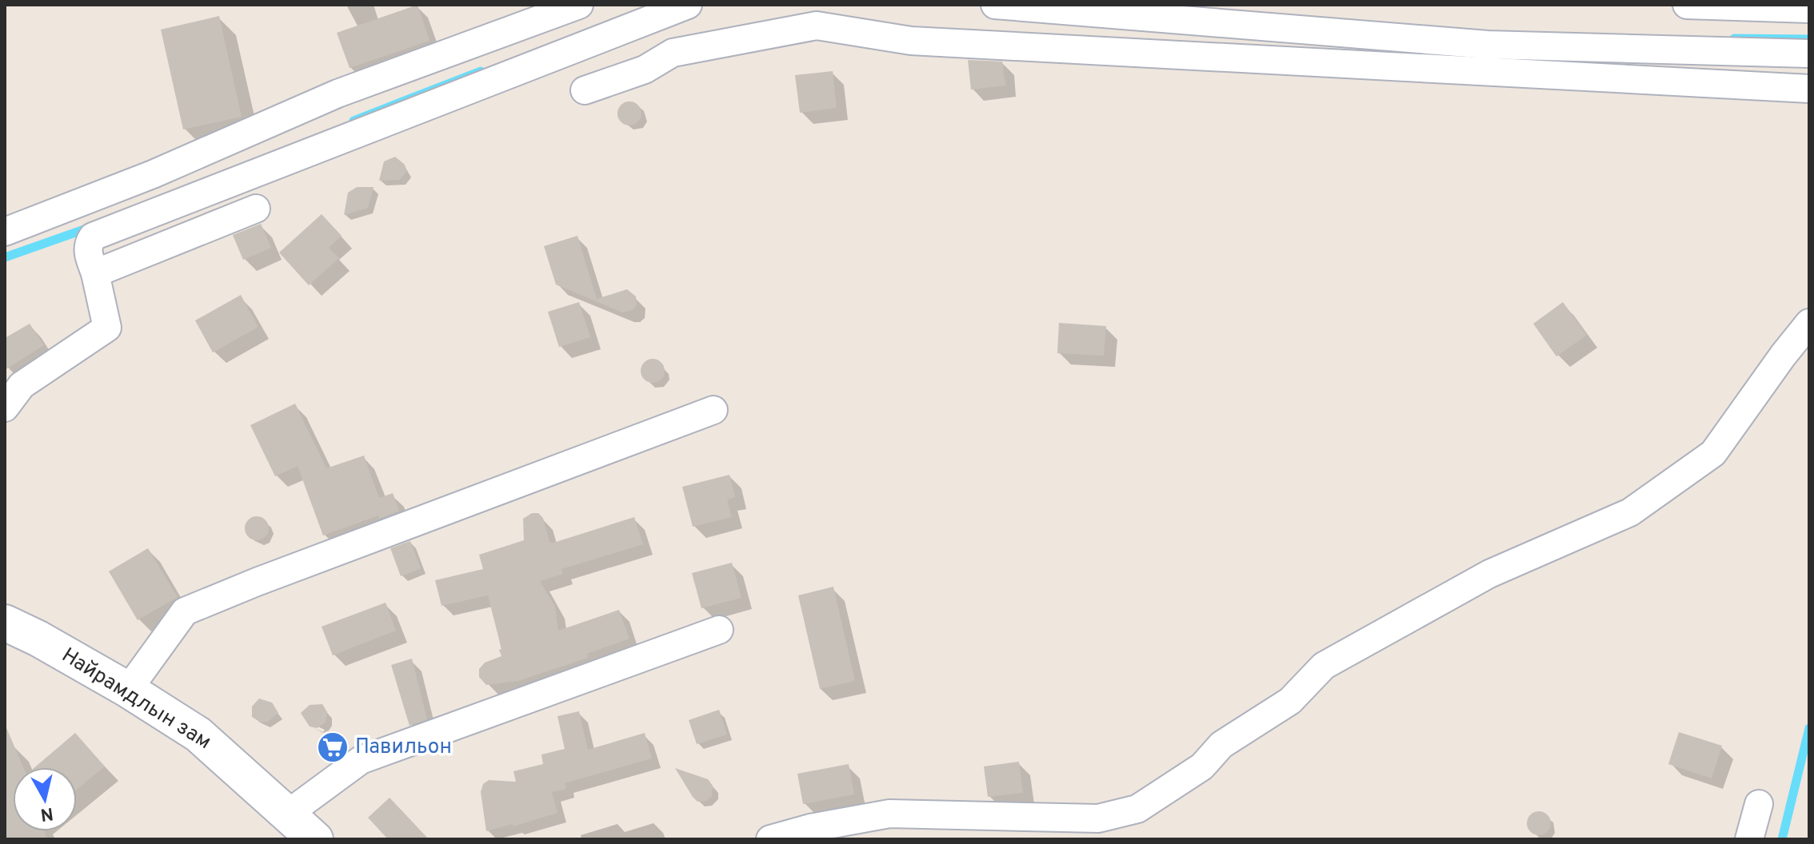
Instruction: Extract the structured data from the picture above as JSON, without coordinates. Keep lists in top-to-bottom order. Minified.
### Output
{"streets":{"main road":["Найрамдлын зам"]},"places":{"supermarket":["Павильон"]},"north":"bottom"}
